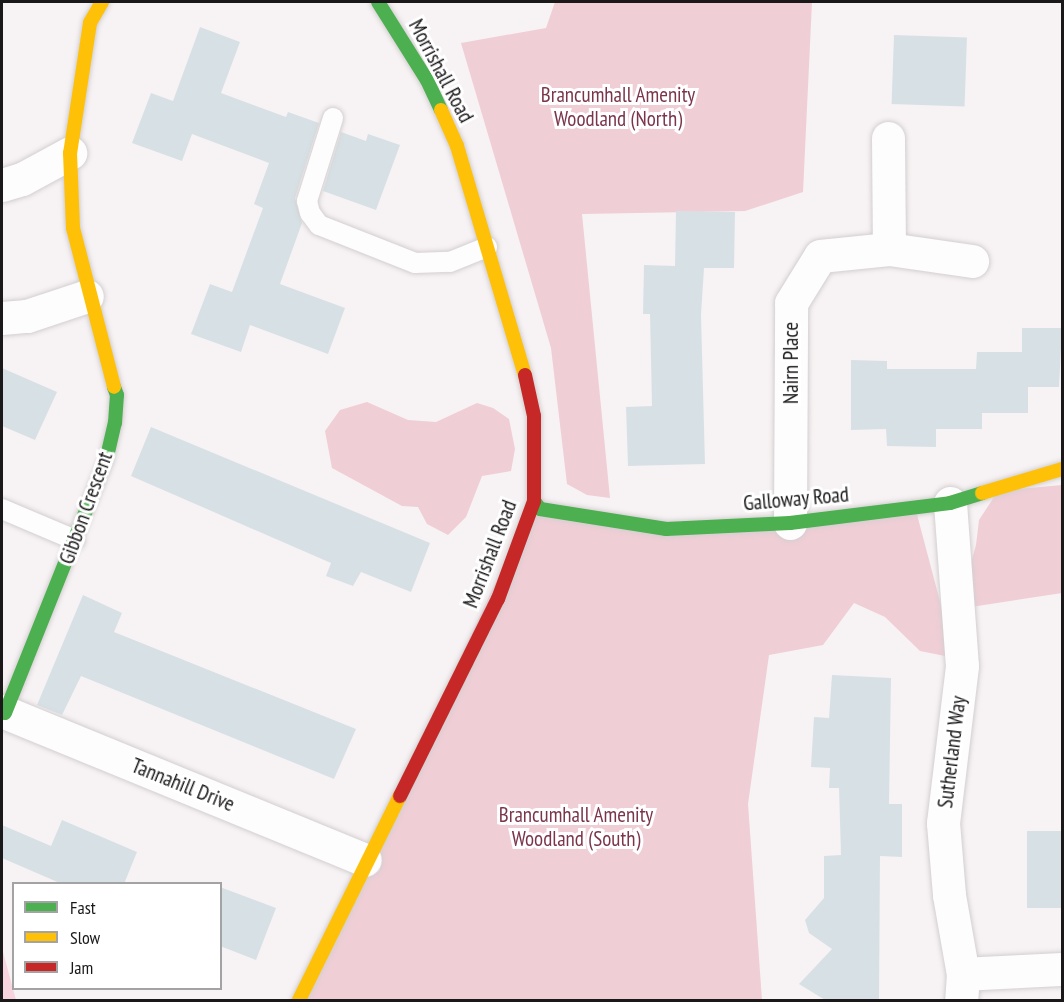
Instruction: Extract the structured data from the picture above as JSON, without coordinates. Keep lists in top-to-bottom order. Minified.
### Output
{"streets":{"street":["Morrishall Road","Nairn Place","Galloway Road","Gibbon Crescent","Sutherland Way","Tannahill Drive"]},"crossings":[["Morrishall Road","Galloway Road"],["Morrishall Road","Tannahill Drive"],["Nairn Place","Galloway Road"],["Galloway Road","Sutherland Way"],["Gibbon Crescent","Tannahill Drive"]],"parks":["Brancumhall Amenity Woodland (North)","Brancumhall Amenity Woodland (South)"],"legend":["Fast","Slow","Jam"]}
